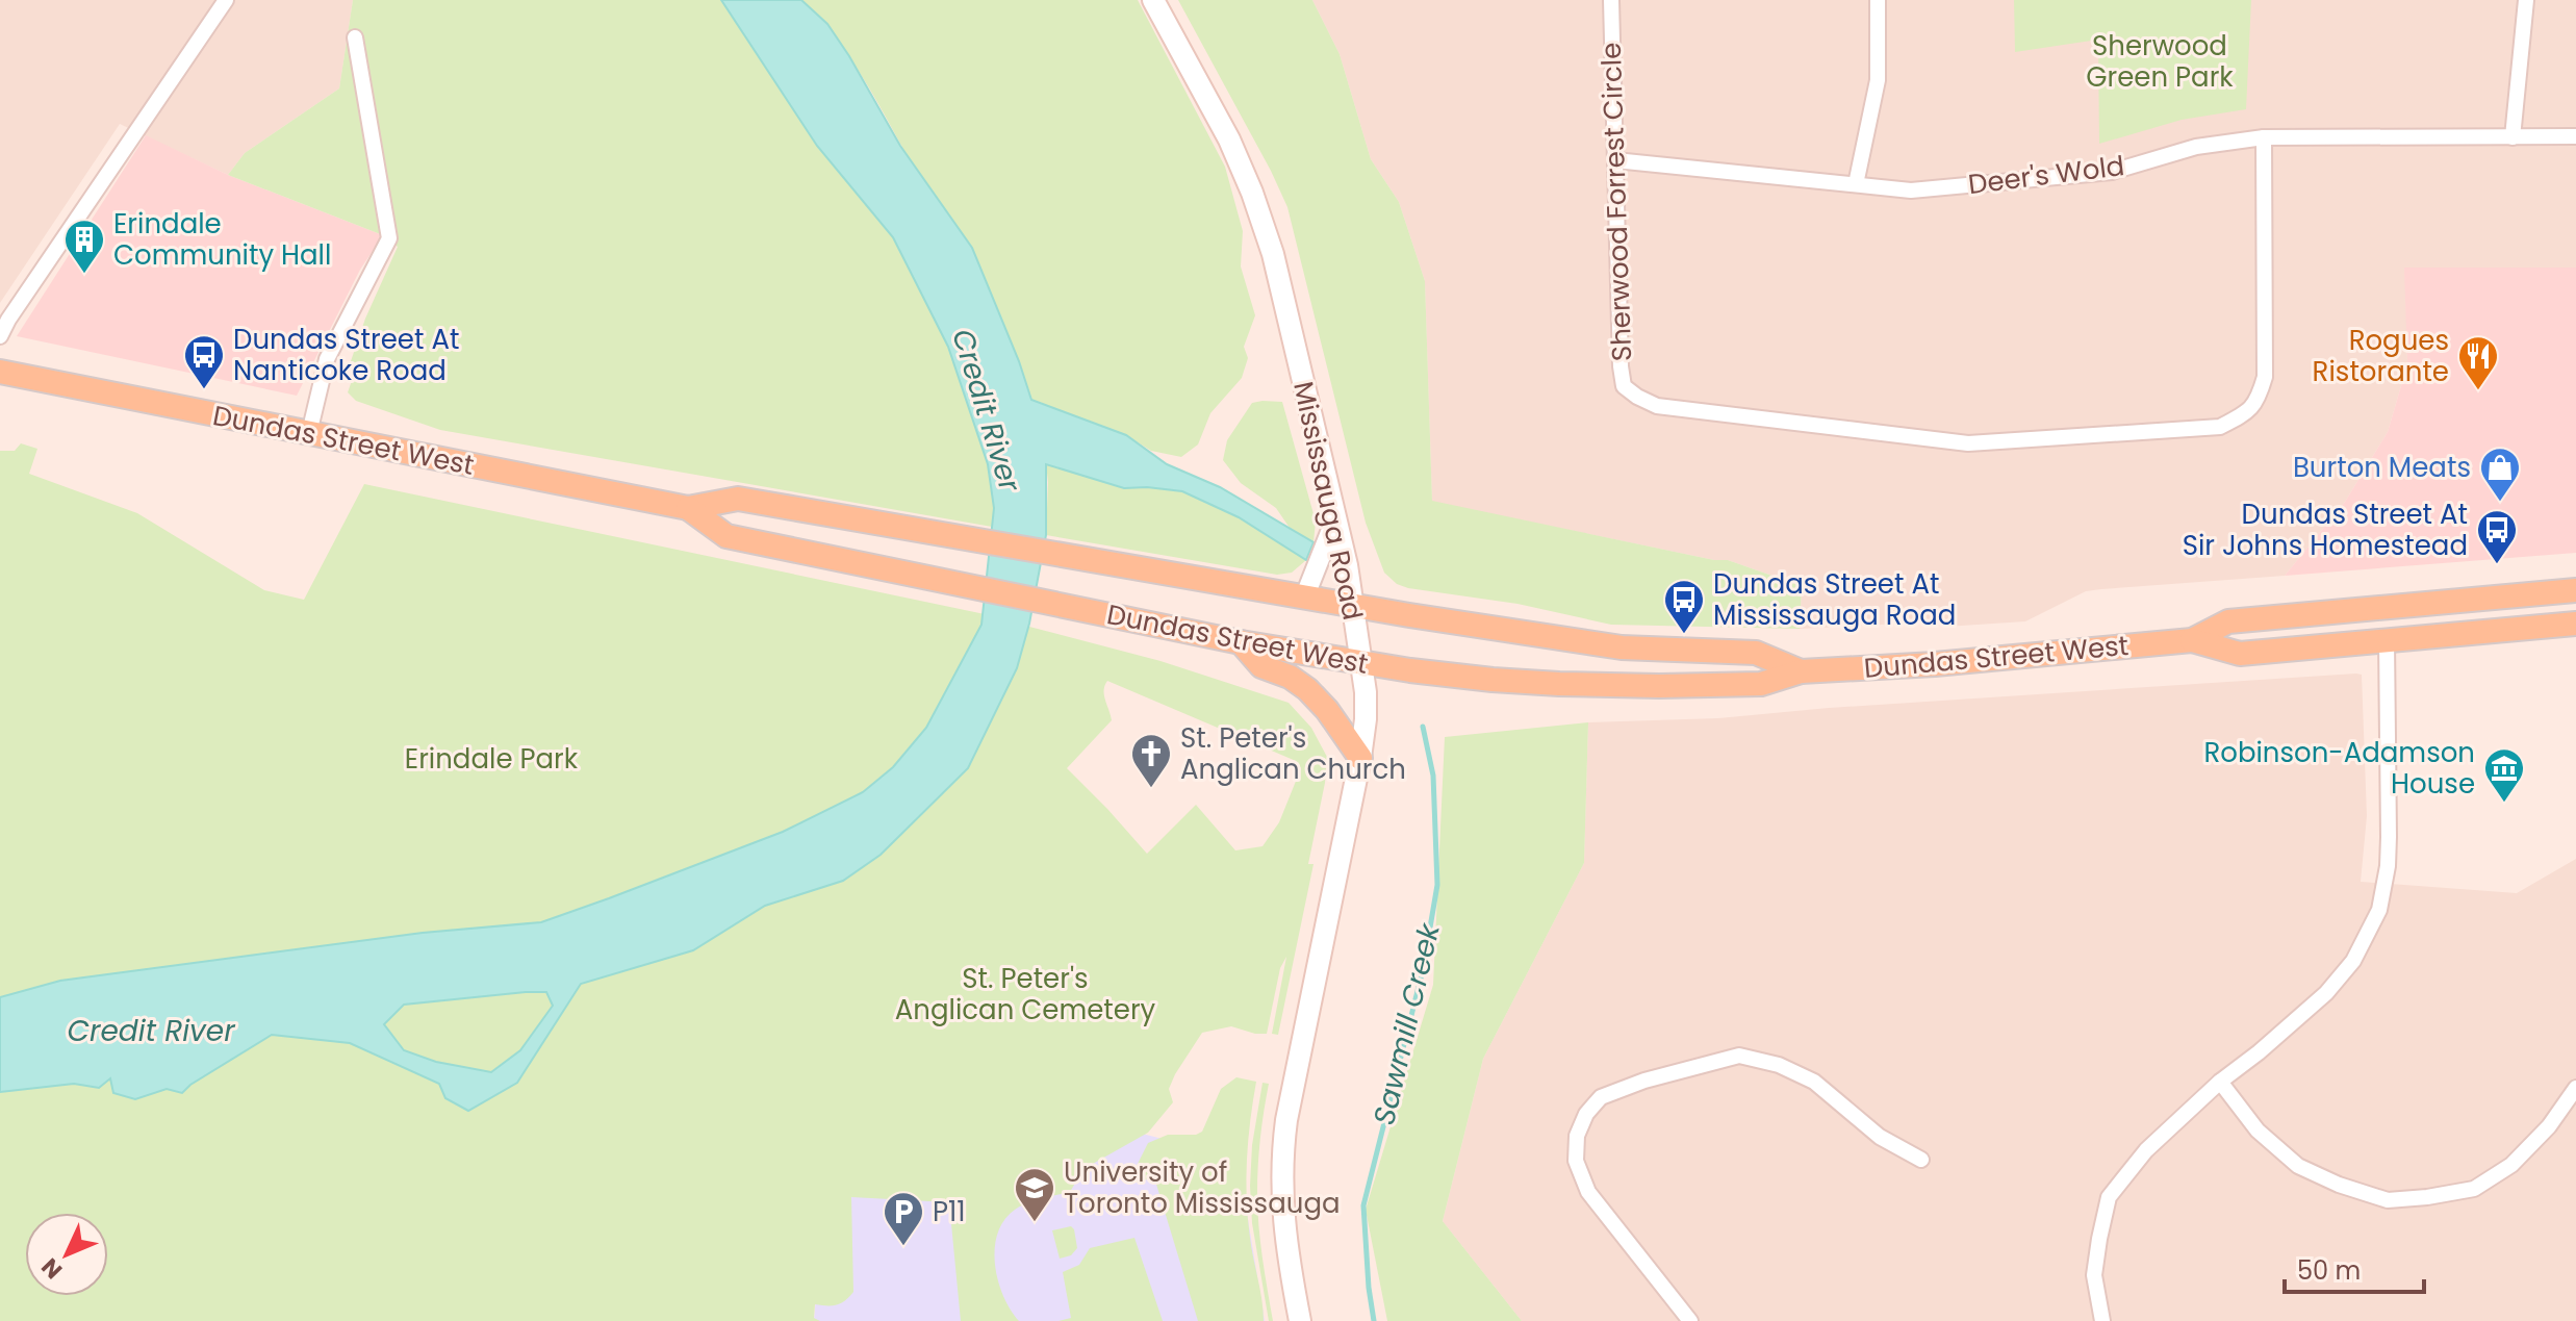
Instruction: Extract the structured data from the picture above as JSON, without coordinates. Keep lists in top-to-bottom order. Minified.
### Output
{"streets":{"main road":["Dundas Street West","Mississauga Road"],"street":["Deer's Wold","Sherwood Forrest Circle"]},"crossings":[["Deer's Wold","Sherwood Forrest Circle"],["Dundas Street West","Mississauga Road"]],"water":["Credit River","Sawmill Creek"],"parks":["Sherwood Green Park","Erindale Park","St. Peter's Anglican Cemetery"],"places":{"building":["Erindale Community Hall"],"bus stop":["Dundas Street At Nanticoke Road","Dundas Street At Sir Johns Homestead","Dundas Street At Mississauga Road"],"restaurant":["Rogues Ristorante"],"shop":["Burton Meats"],"church":["St. Peter's Anglican Church"],"museum":["Robinson-Adamson House"],"school or university":["University of Toronto Mississauga"],"parking":["P11"]},"scale_bar":"50 m","north":"bottom left"}
